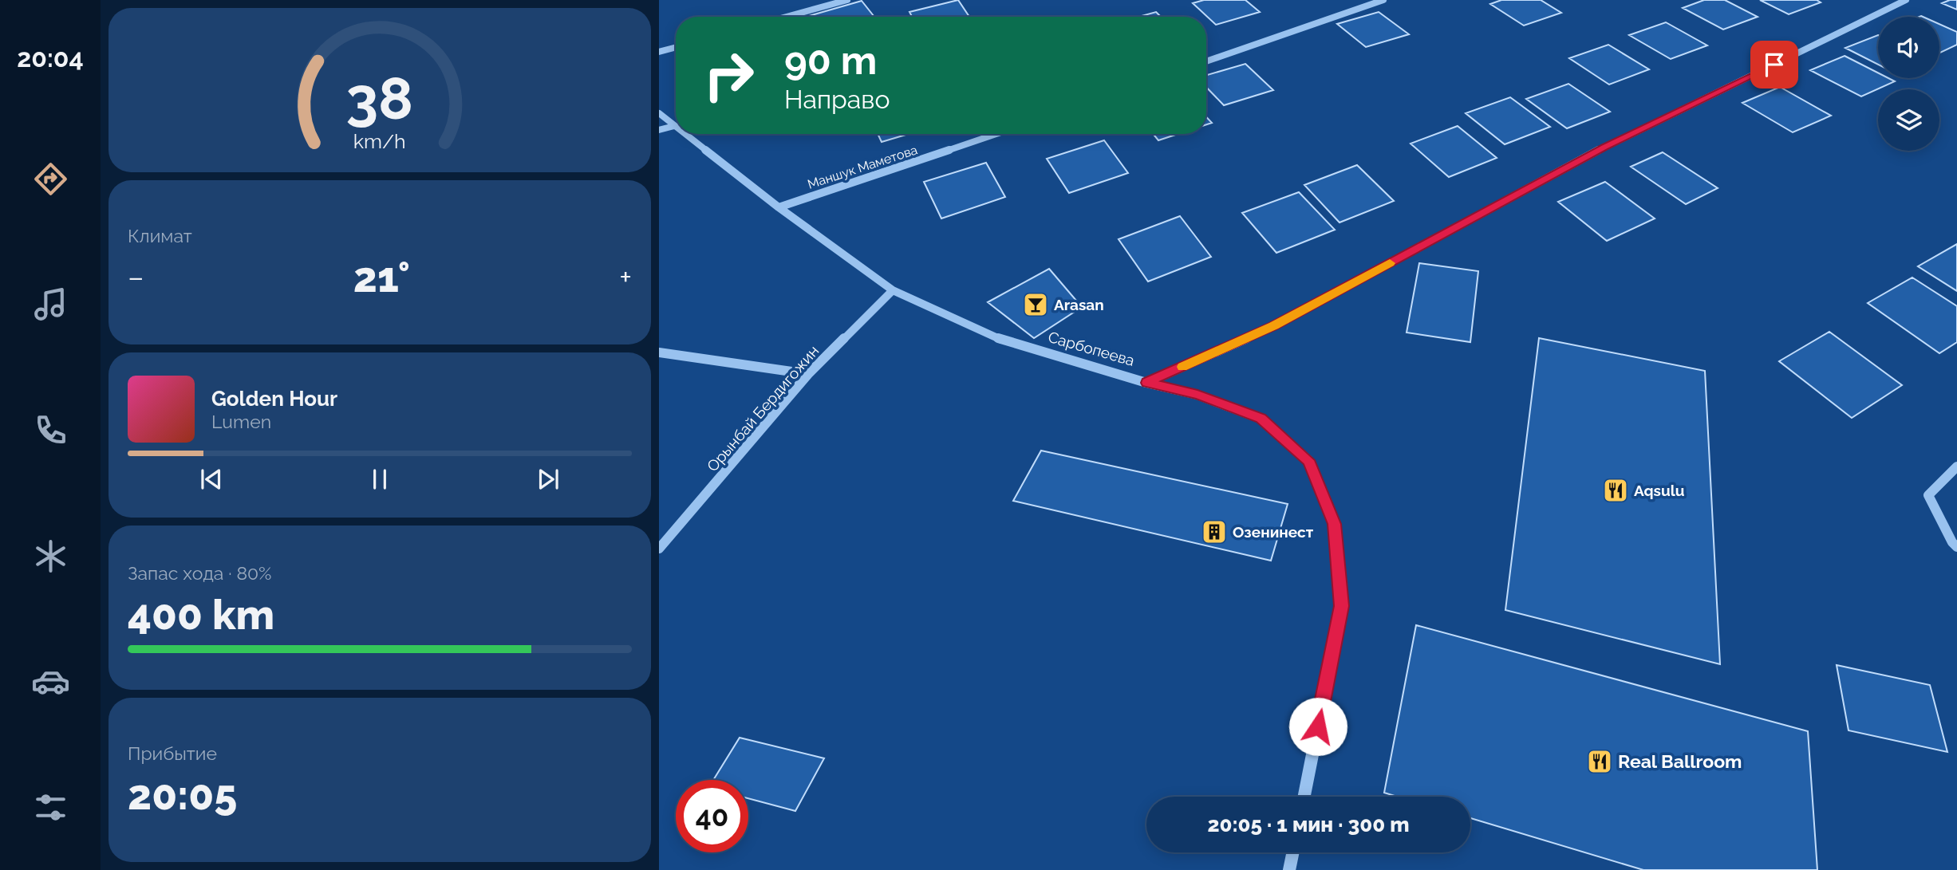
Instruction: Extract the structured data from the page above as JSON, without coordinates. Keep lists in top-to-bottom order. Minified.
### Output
{"streets":{"street":["Маншук Маметова","Сарбопеева","Орынбай Бердигожин"]},"crossings":[["Маншук Маметова","Сарбопеева"],["Сарбопеева","Орынбай Бердигожин"]],"places":{"bar":["Arasan"],"restaurant":["Aqsulu","Real Ballroom"],"building":["Озенинест"]},"page":{"tabs":"20:04","turn":["90 m","Направо"],"tile":["Климат",["Запас хода · 80%","400 km"],["Прибытие","20:05"]],"heat":["−","21°","+"],"song":["Golden Hour","Lumen"],"limit":"40","trip":"20:05 · 1 мин · 300 m","gauge":["38","km/h"]}}
